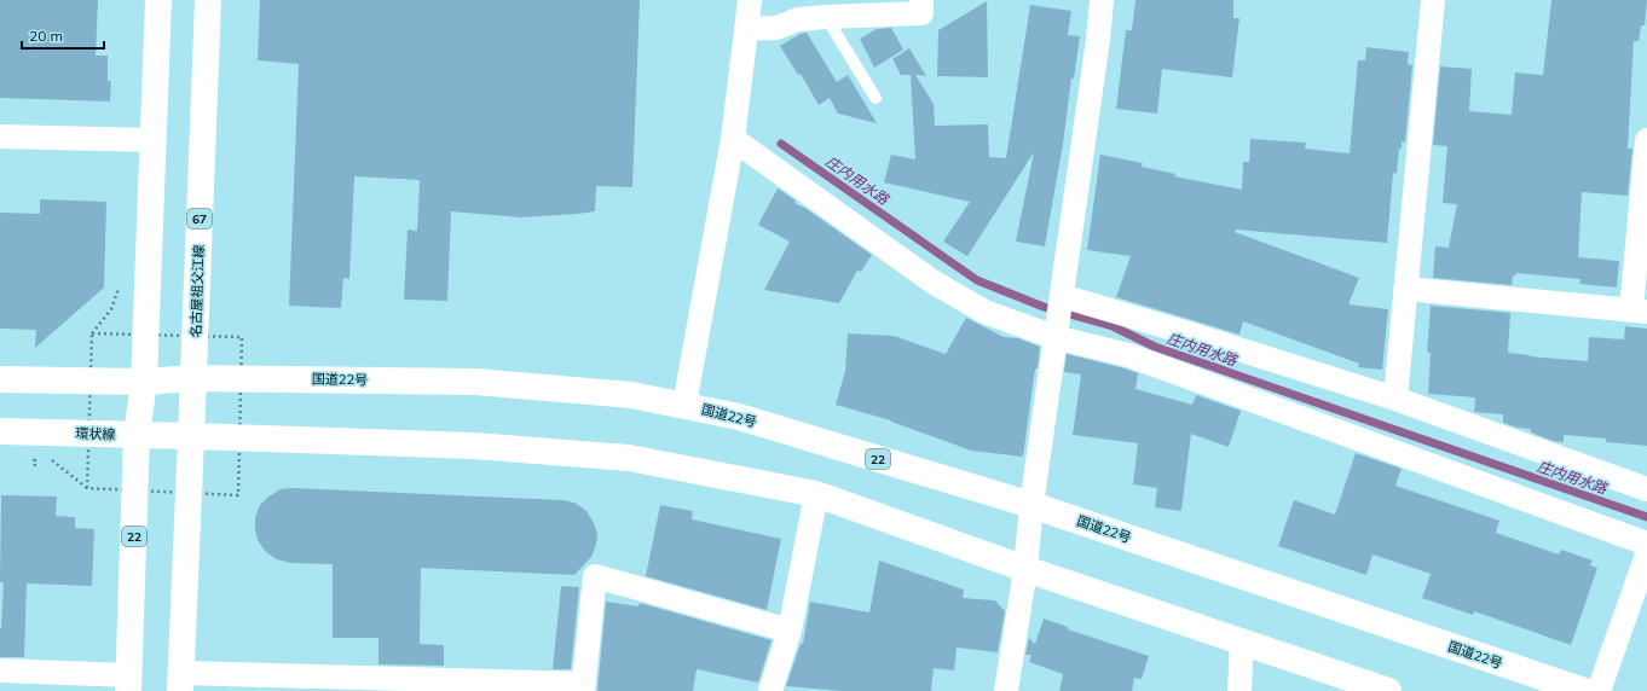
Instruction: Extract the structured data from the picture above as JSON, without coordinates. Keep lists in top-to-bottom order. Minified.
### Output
{"streets":{"main road":["67","名古屋祖父江線","国道22号","環状線","22"]},"crossings":[["名古屋祖父江線","国道22号"],["名古屋祖父江線","環状線"],["国道22号","22"],["環状線","22"]],"water":["庄内用水路"],"scale_bar":"20 m"}
